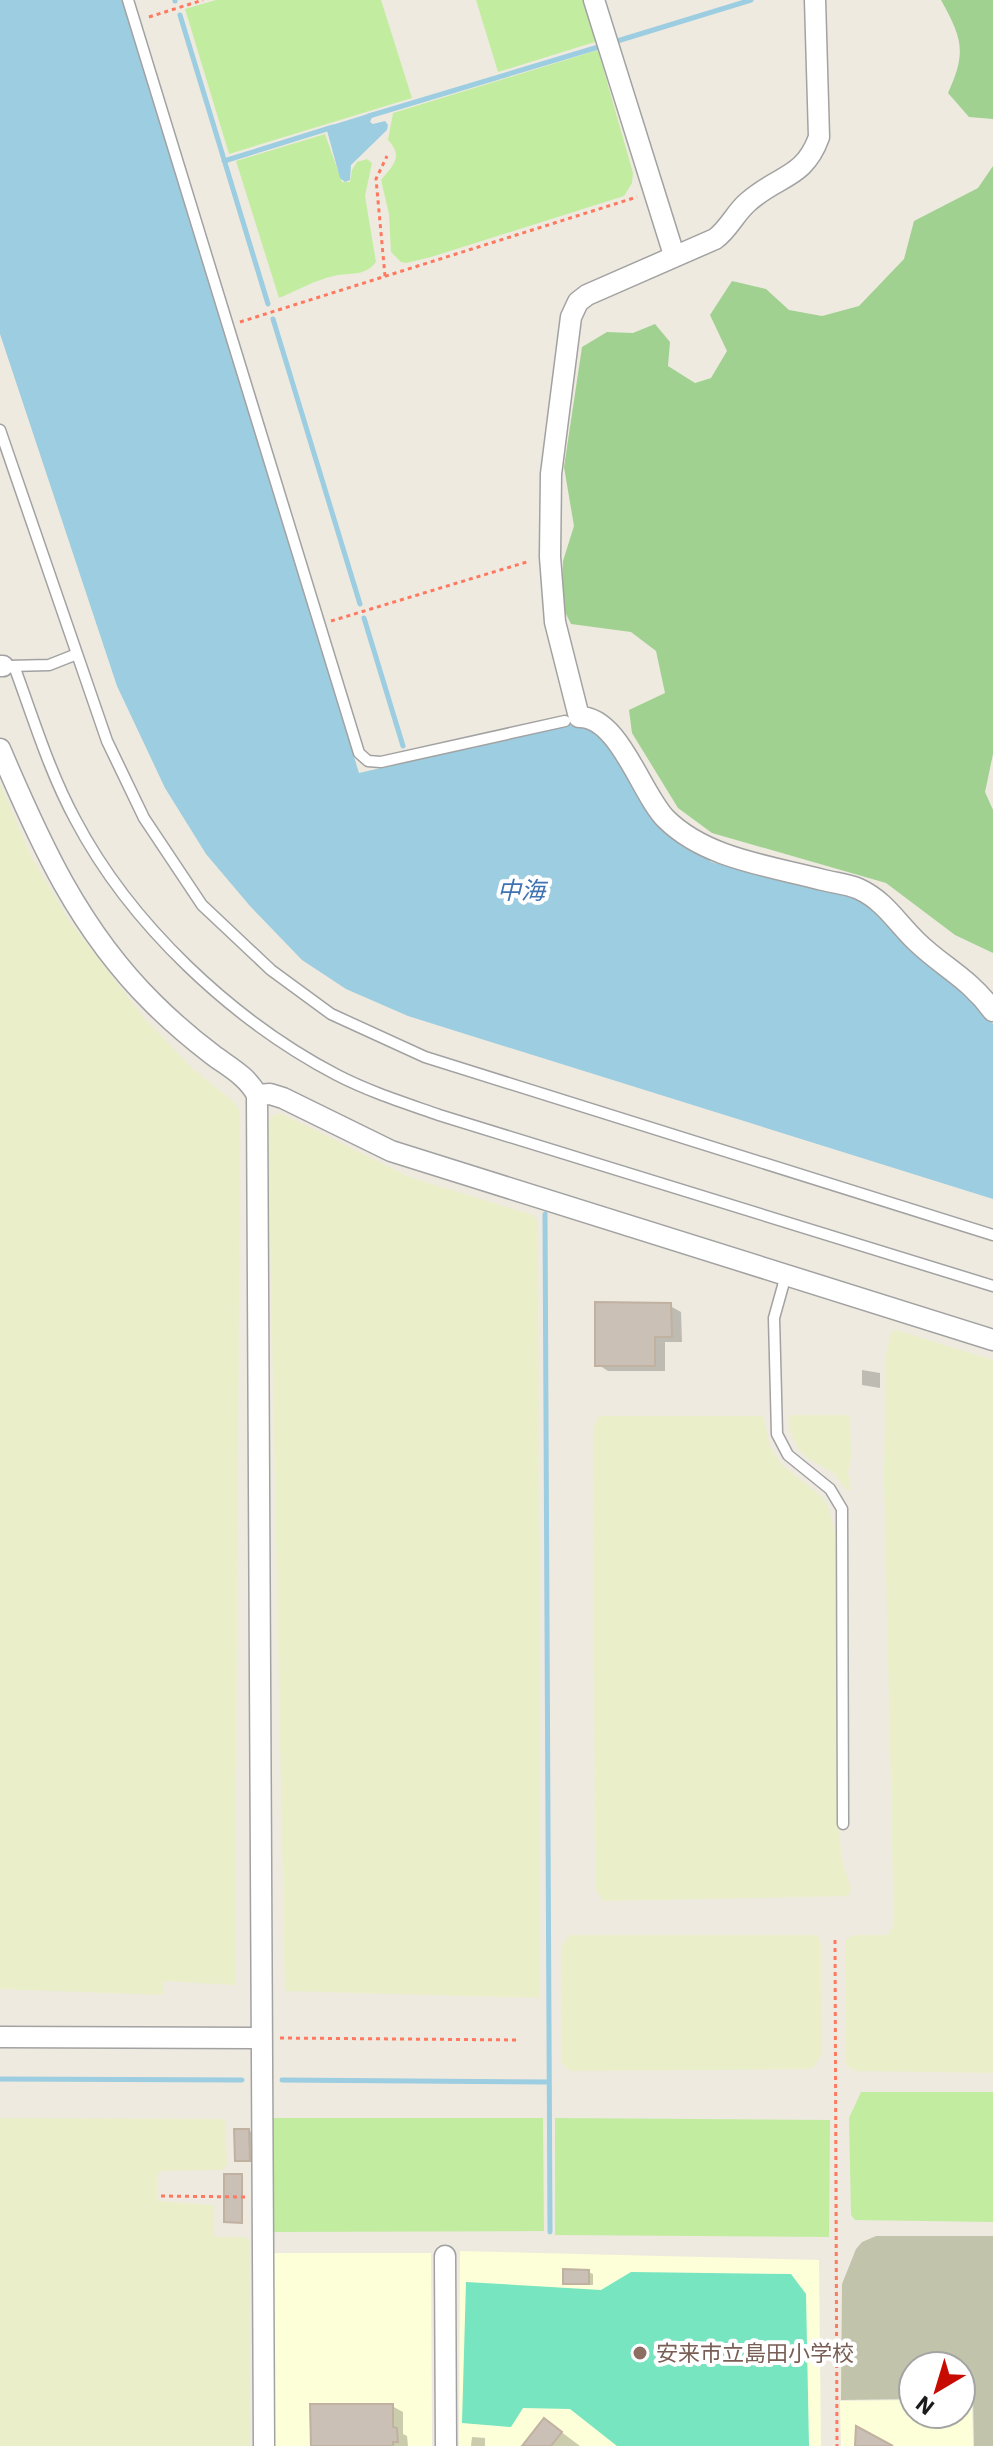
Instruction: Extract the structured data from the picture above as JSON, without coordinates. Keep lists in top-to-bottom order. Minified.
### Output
{"water":["中海"],"places":["安来市立島田小学校"],"north":"bottom left"}
